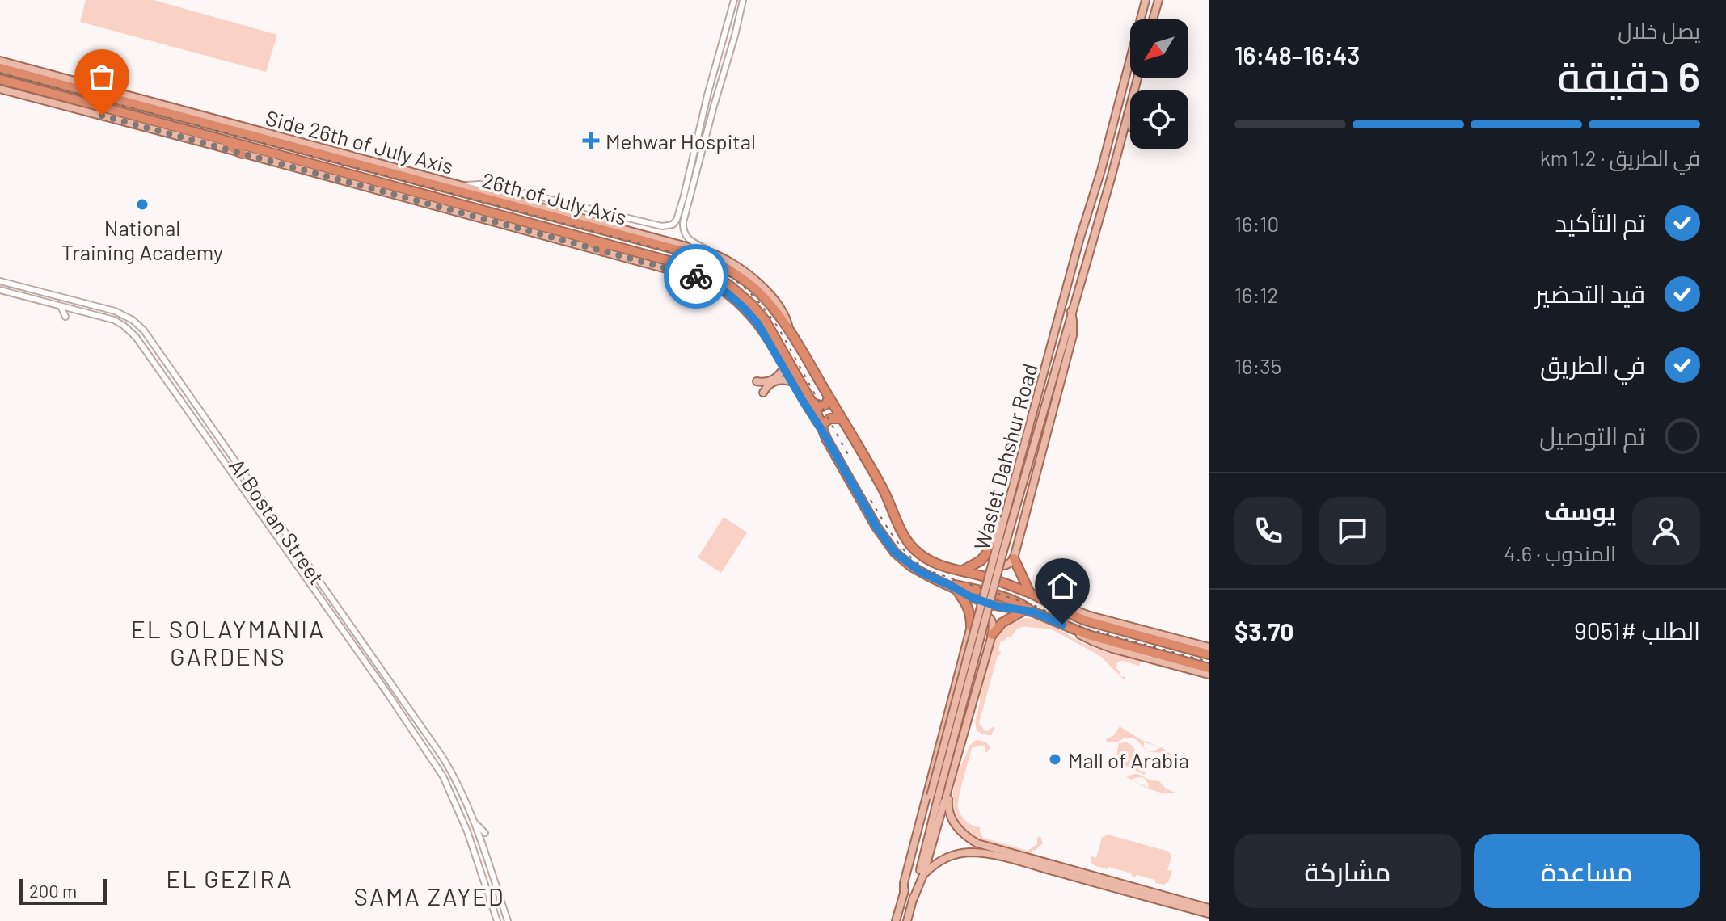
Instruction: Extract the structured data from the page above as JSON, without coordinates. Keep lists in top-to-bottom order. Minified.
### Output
{"streets":{"highway":["26th of July Axis"],"main road":["Side 26th of July Axis","Waslet Dahshur Road"],"street":["Al Bostan Street"]},"crossings":[["Side 26th of July Axis","26th of July Axis"]],"districts":["EL SOLAYMANIA GARDENS","EL GEZIRA","SAMA ZAYED"],"places":{"health":["Mehwar Hospital"],"other":["National Training Academy","Mall of Arabia"]},"scale_bar":"200 m","north":"bottom left","page":{"heading":["6 دقيقة","يصل خلال","16:43–16:48"],"panel":["يوسف","المندوب · 4.6","الطلب #9051","$3.70"],"bar":"في الطريق · 1.2 km","list":[["تم التأكيد","16:10"],["قيد التحضير","16:12"],["في الطريق","16:35"],"تم التوصيل"],"buttons":["مساعدة","مشاركة"],"scale":"200 m"}}
